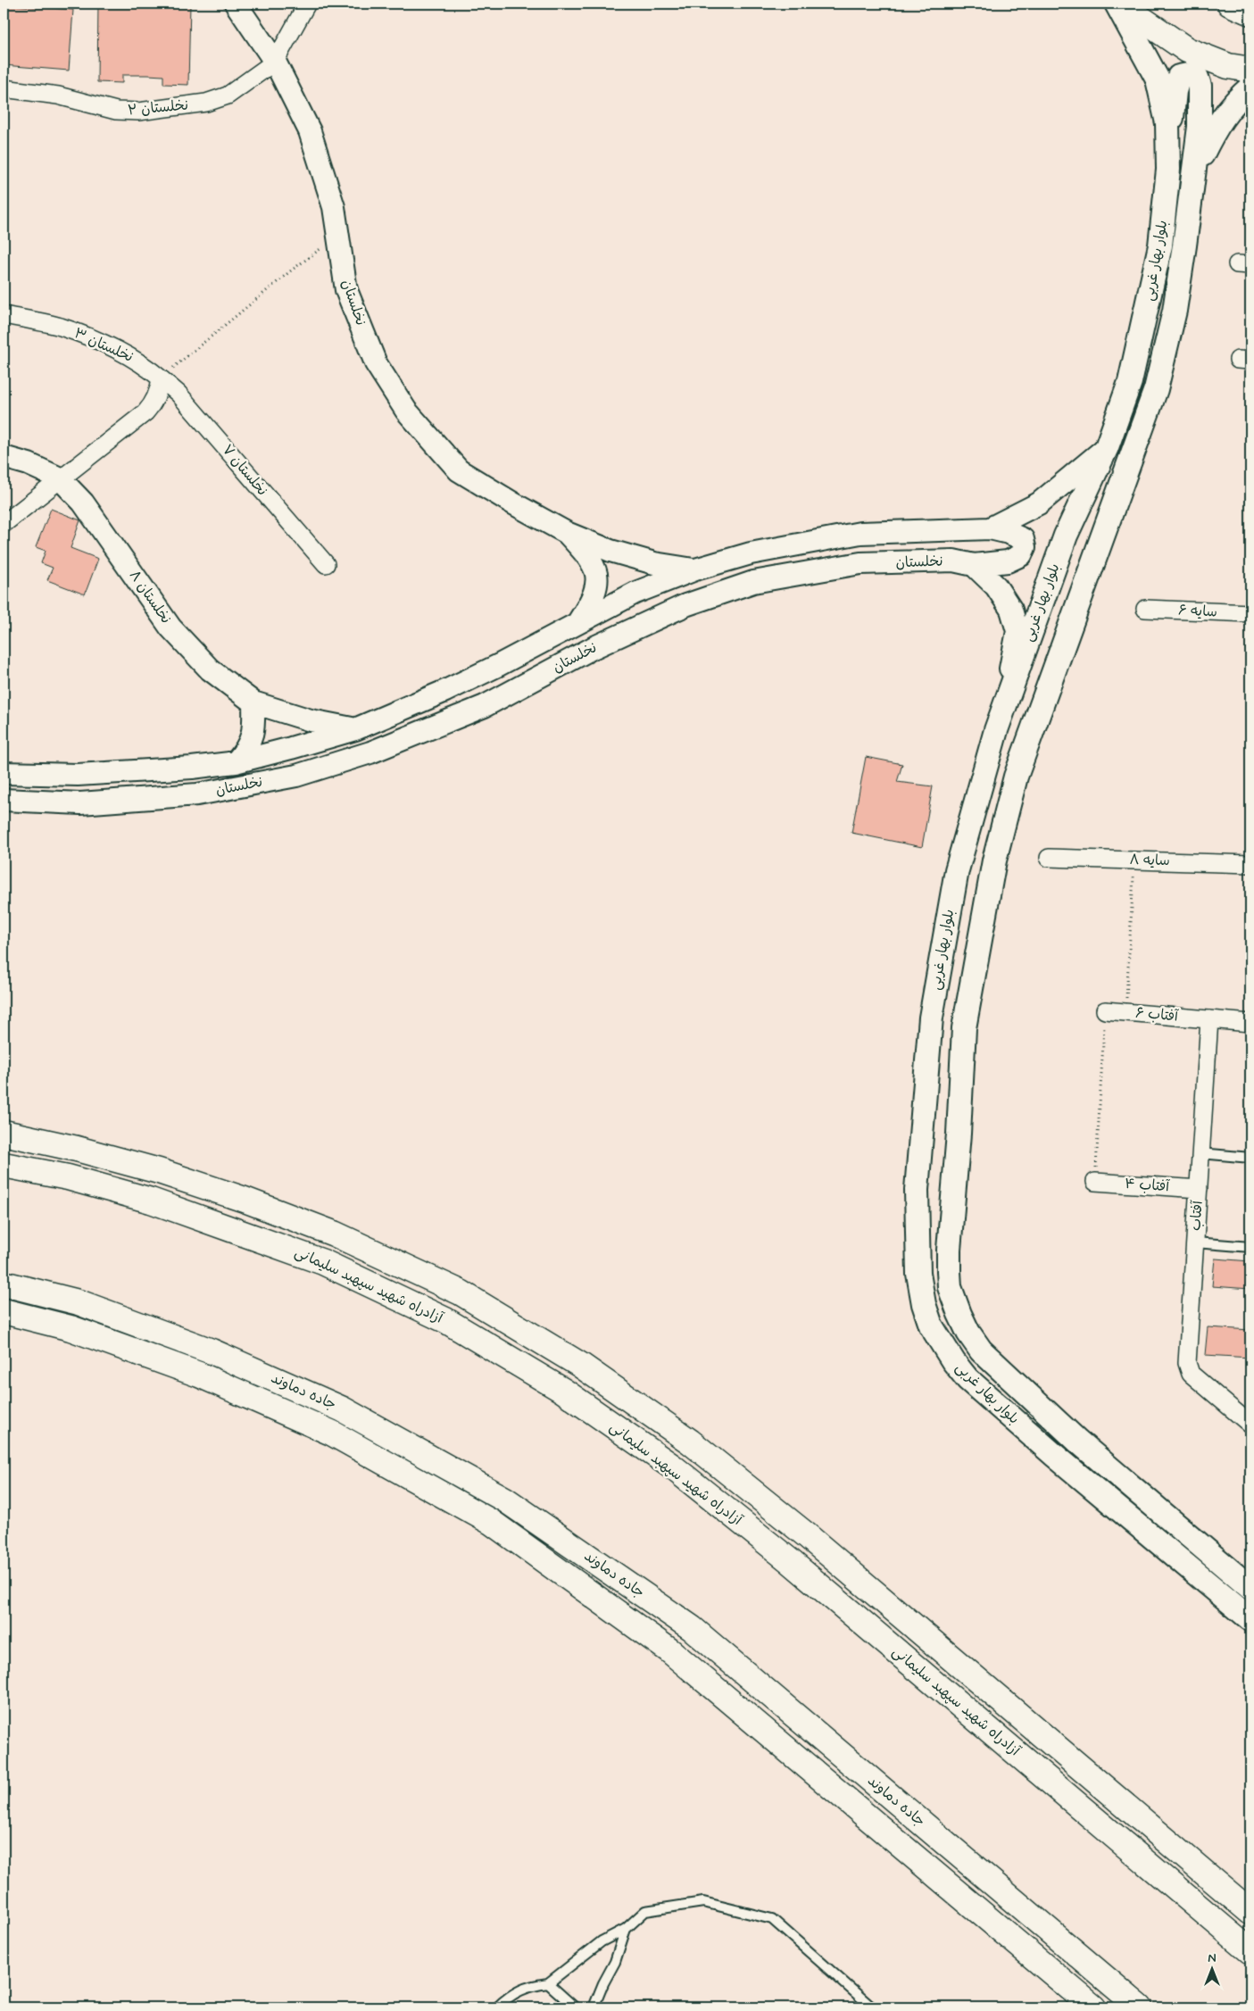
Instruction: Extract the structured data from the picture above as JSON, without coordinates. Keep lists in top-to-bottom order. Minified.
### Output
{"streets":{"main road":["بلوار بهار غربی","آزادراه شهید سپهبد سلیمانی","جاده دماوند"],"street":["نخلستان ۲","نخلستان","نخلستان ۳","نخلستان ۷","نخلستان ۸","سایه ۶","سایه ۸","آفتاب ۶","آفتاب ۴","آفتاب"]},"crossings":[["نخلستان ۲","نخلستان"],["بلوار بهار غربی","نخلستان"],["نخلستان","نخلستان ۸"],["نخلستان ۳","نخلستان ۷"],["آفتاب ۶","آفتاب"],["آفتاب ۴","آفتاب"]],"north":"top"}
